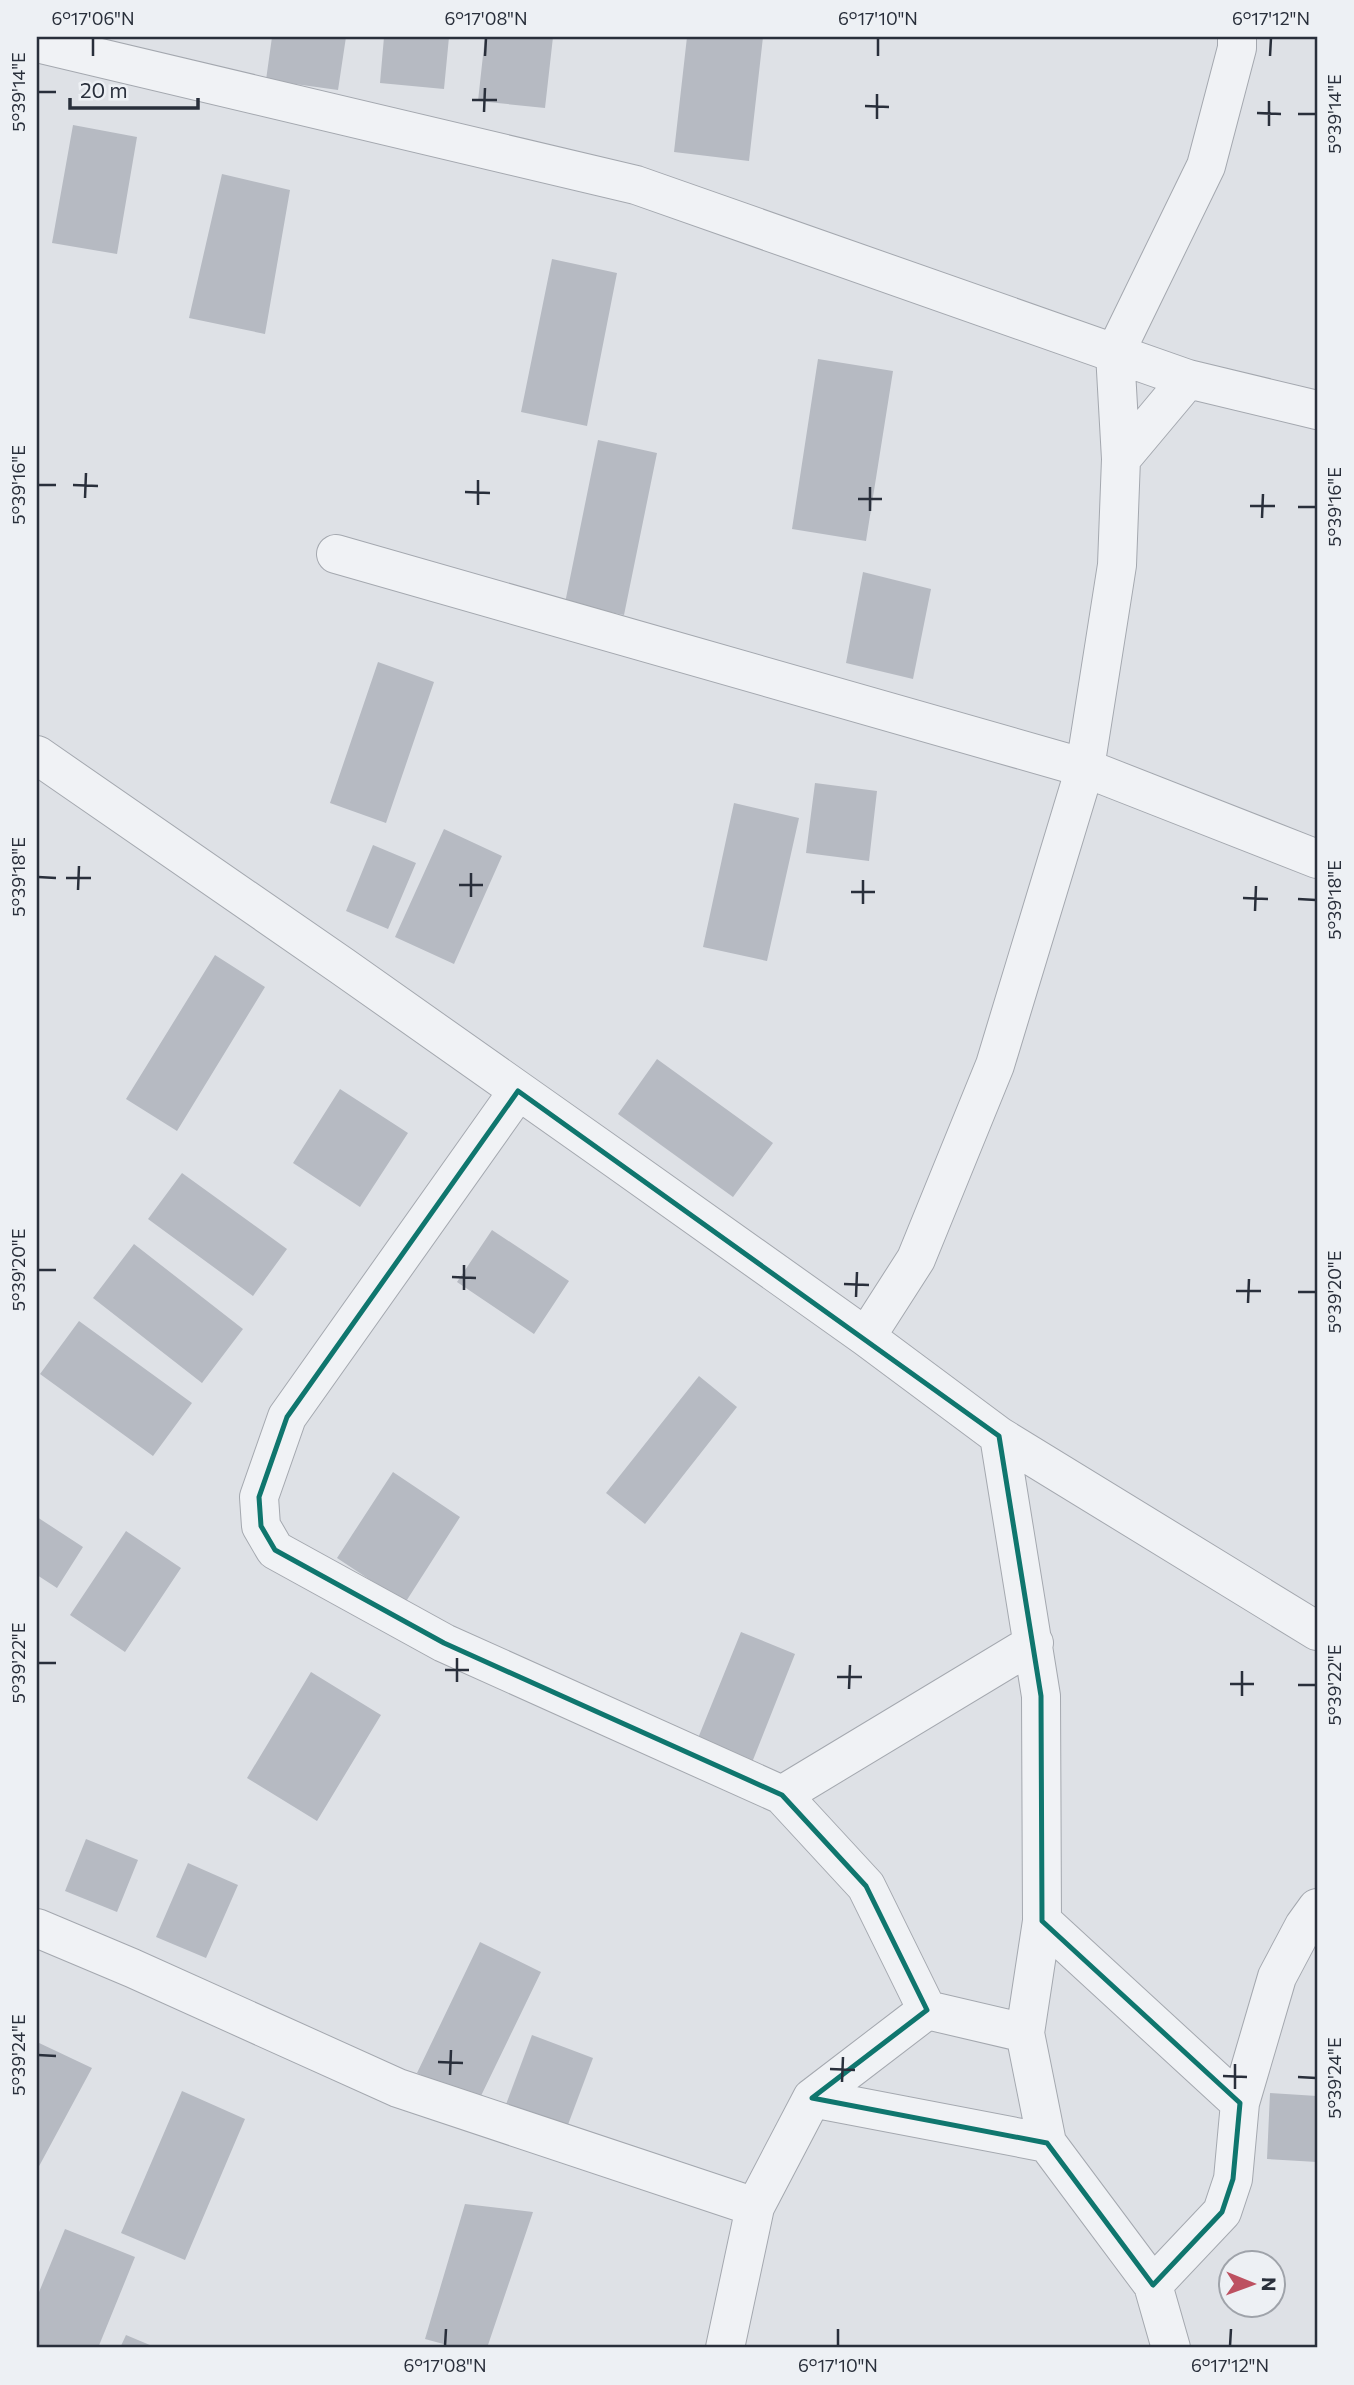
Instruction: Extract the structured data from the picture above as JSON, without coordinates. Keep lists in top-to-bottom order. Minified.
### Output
{"scale_bar":"20 m","north":"right","coordinates":["6°17'06\"N","6°17'08\"N","6°17'10\"N","6°17'12\"N","5°39'14\"E","5°39'16\"E","5°39'18\"E","5°39'20\"E","5°39'22\"E","5°39'24\"E"]}
